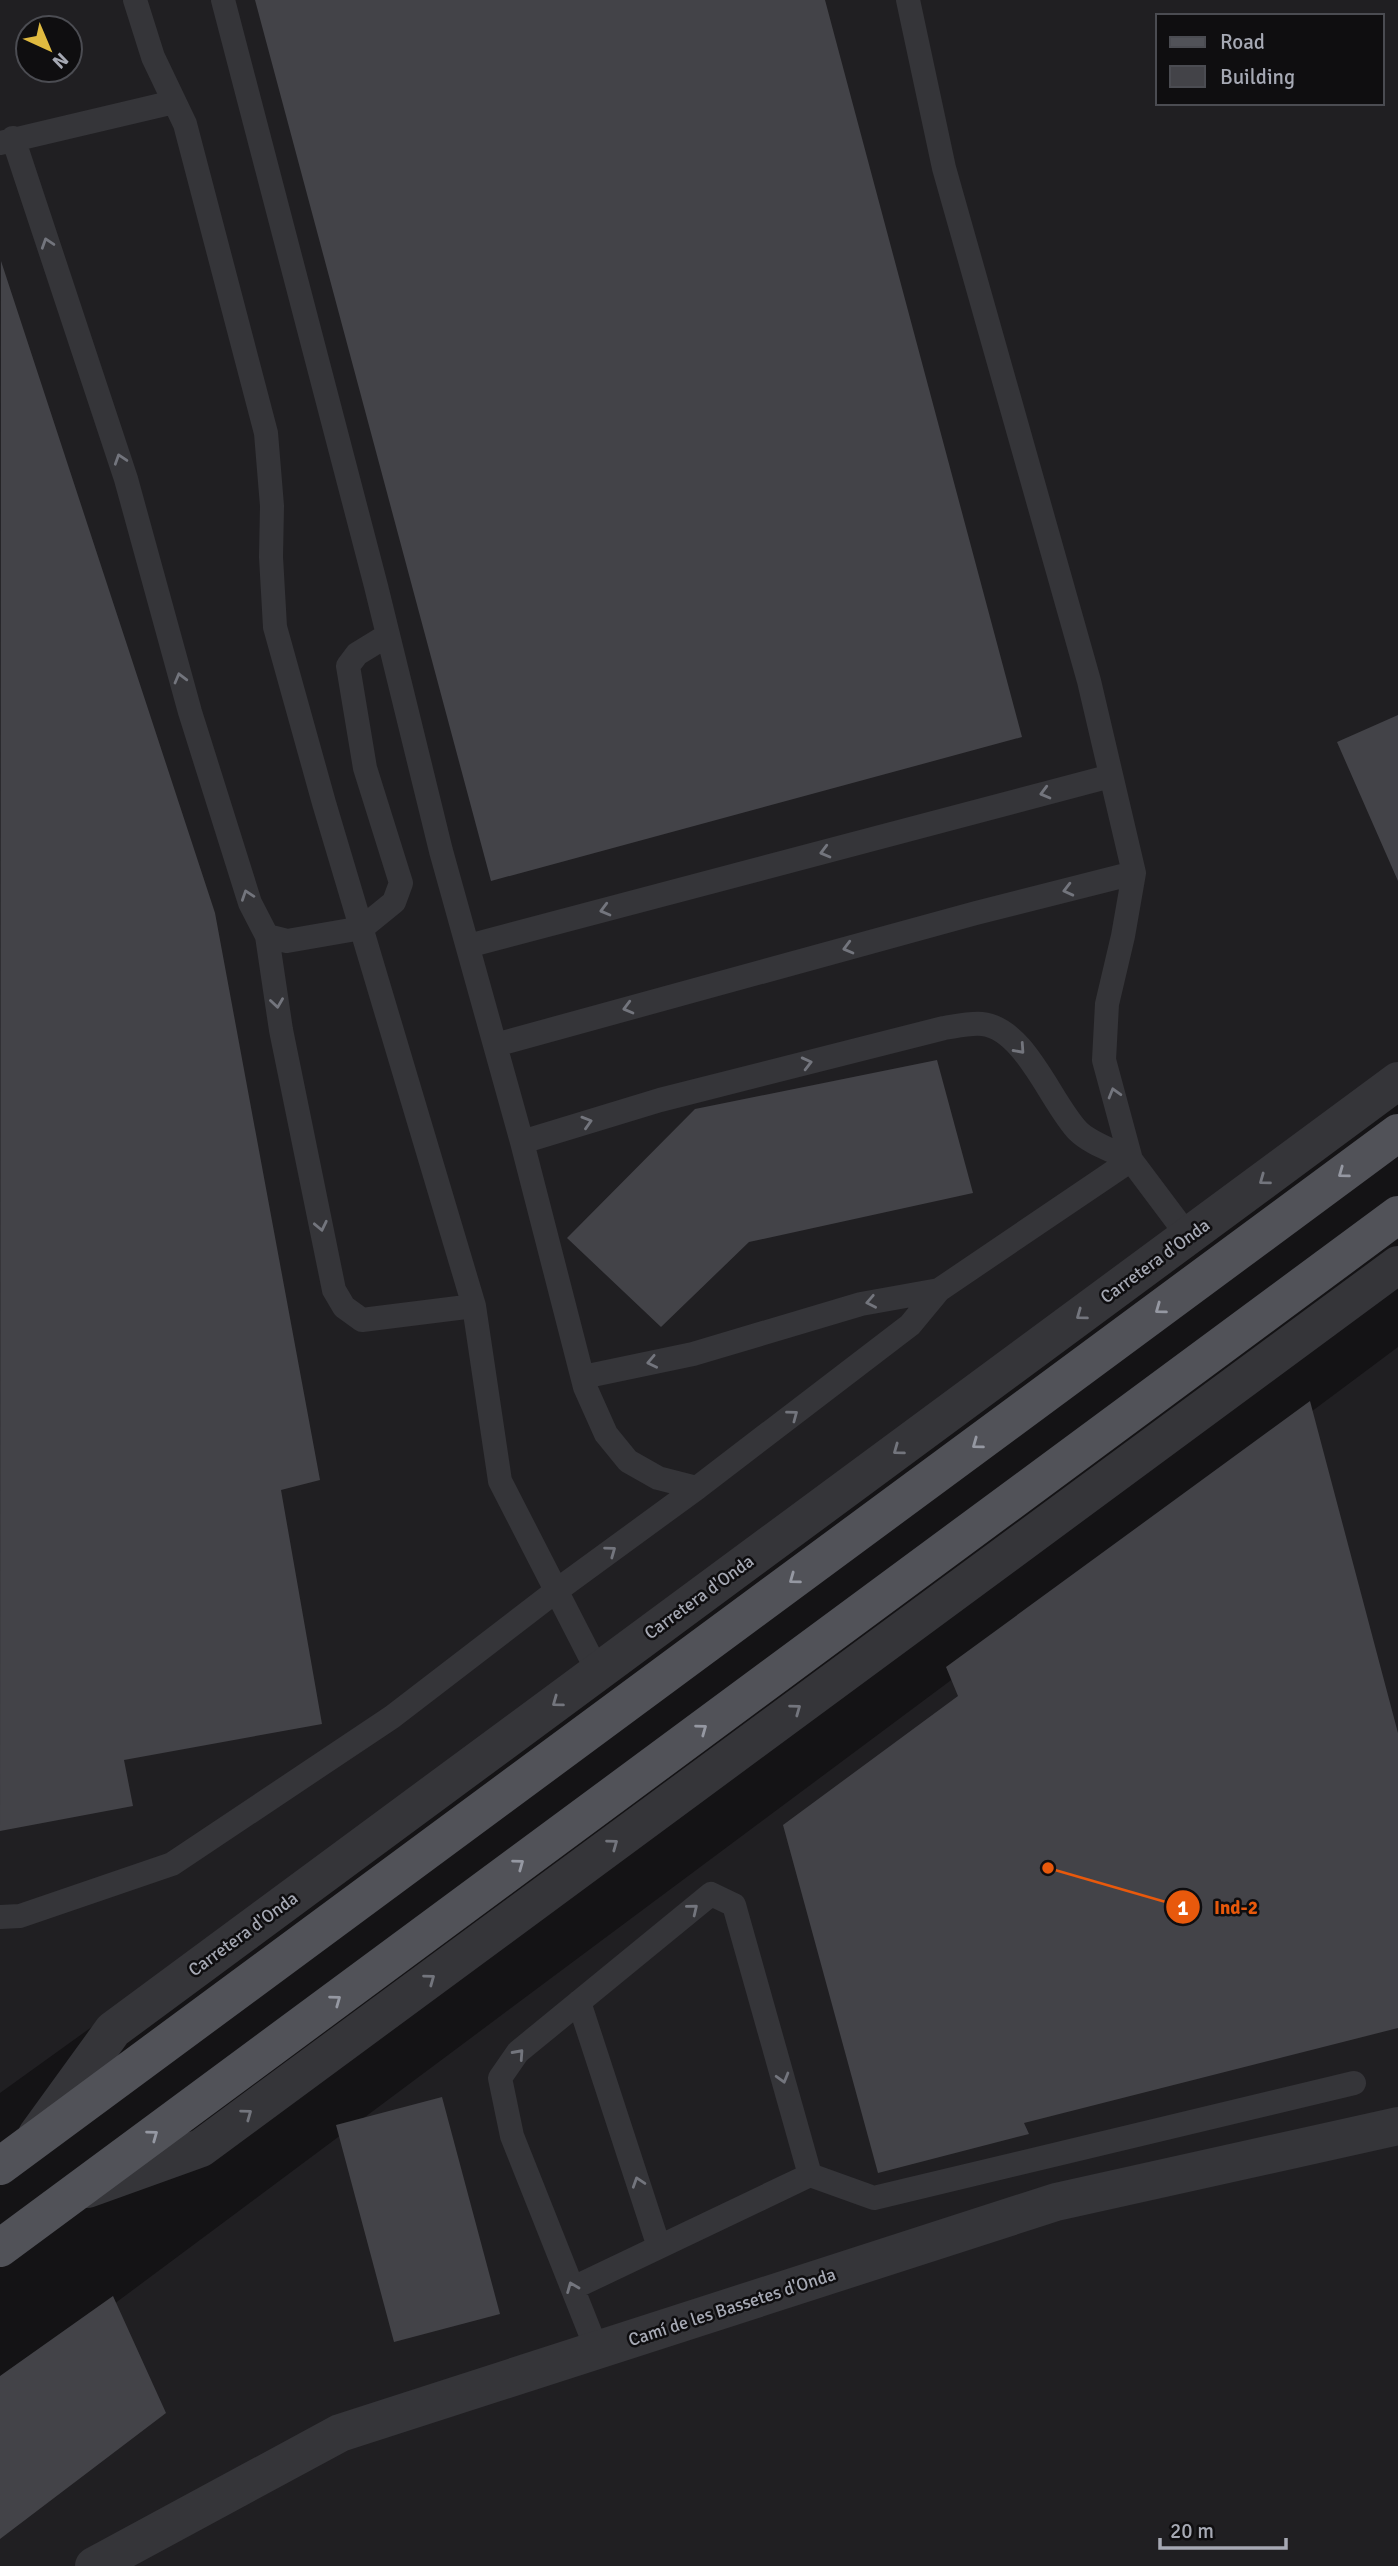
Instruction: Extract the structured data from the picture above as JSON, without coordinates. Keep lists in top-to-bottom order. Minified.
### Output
{"streets":{"main road":["Carretera d'Onda"],"street":["Camí de les Bassetes d'Onda"]},"places":["Ind-2"],"legend":["Road","Building"],"scale_bar":"20 m","north":"bottom right"}
